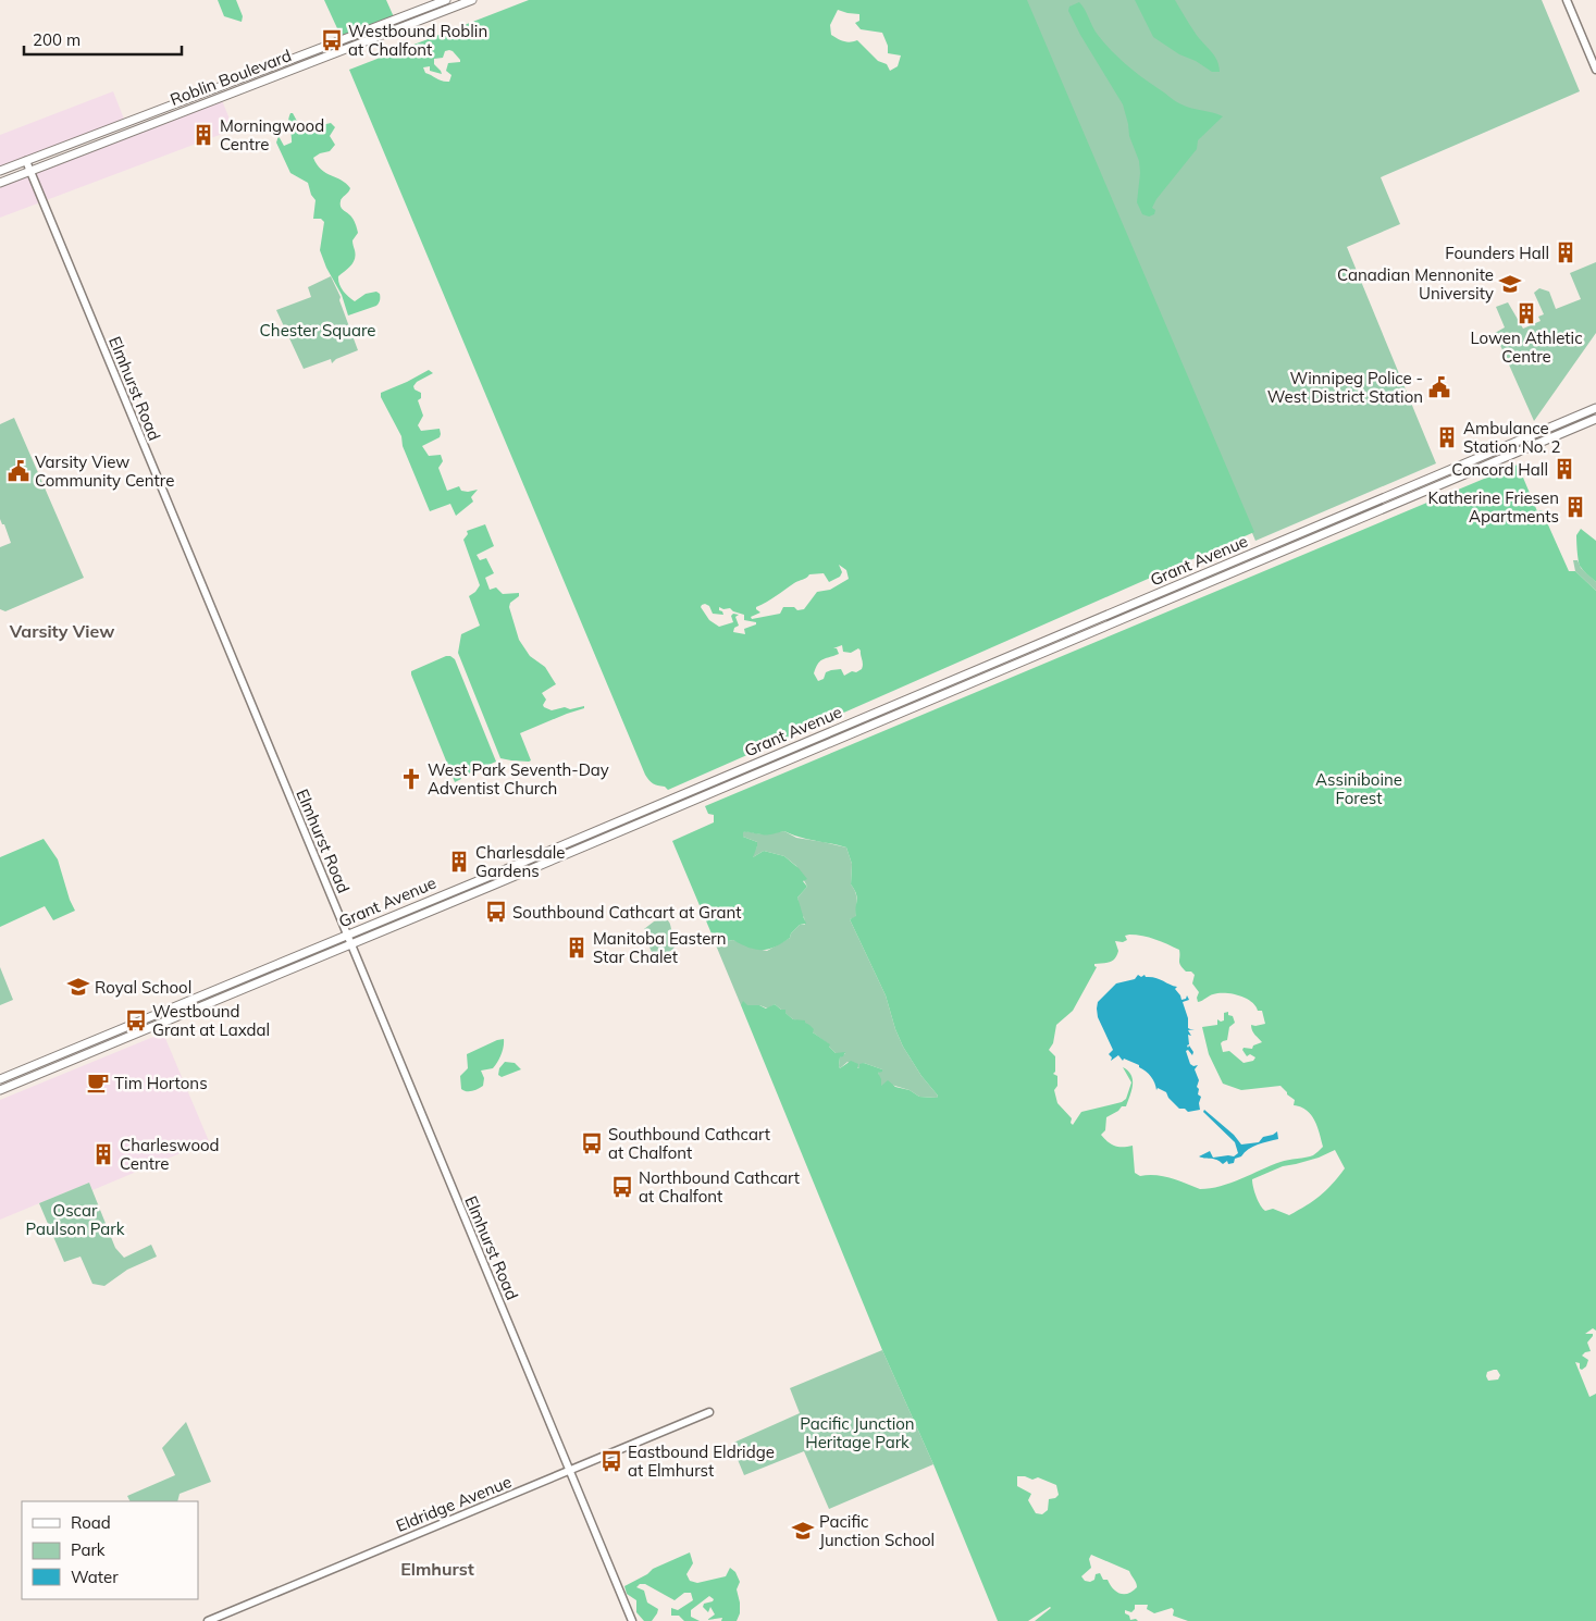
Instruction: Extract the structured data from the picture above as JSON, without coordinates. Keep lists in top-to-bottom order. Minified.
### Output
{"streets":{"main road":["Roblin Boulevard","Grant Avenue"],"street":["Elmhurst Road","Eldridge Avenue"]},"crossings":[["Roblin Boulevard","Elmhurst Road"],["Elmhurst Road","Grant Avenue"],["Elmhurst Road","Eldridge Avenue"]],"districts":["Varsity View","Elmhurst"],"parks":["Chester Square","Assiniboine Forest","Oscar Paulson Park","Pacific Junction Heritage Park"],"places":{"bus stop":["Westbound Roblin at Chalfont","Southbound Cathcart at Grant","Westbound Grant at Laxdal","Southbound Cathcart at Chalfont","Northbound Cathcart at Chalfont","Eastbound Eldridge at Elmhurst"],"building":["Morningwood Centre","Founders Hall","Lowen Athletic Centre","Ambulance Station No. 2","Concord Hall","Katherine Friesen Apartments","Charlesdale Gardens","Manitoba Eastern Star Chalet","Charleswood Centre"],"school or university":["Canadian Mennonite University","Royal School","Pacific Junction School"],"public building":["Winnipeg Police - West District Station","Varsity View Community Centre"],"church":["West Park Seventh-Day Adventist Church"],"cafe":["Tim Hortons"]},"legend":["Road","Park","Water"],"scale_bar":"200 m"}
